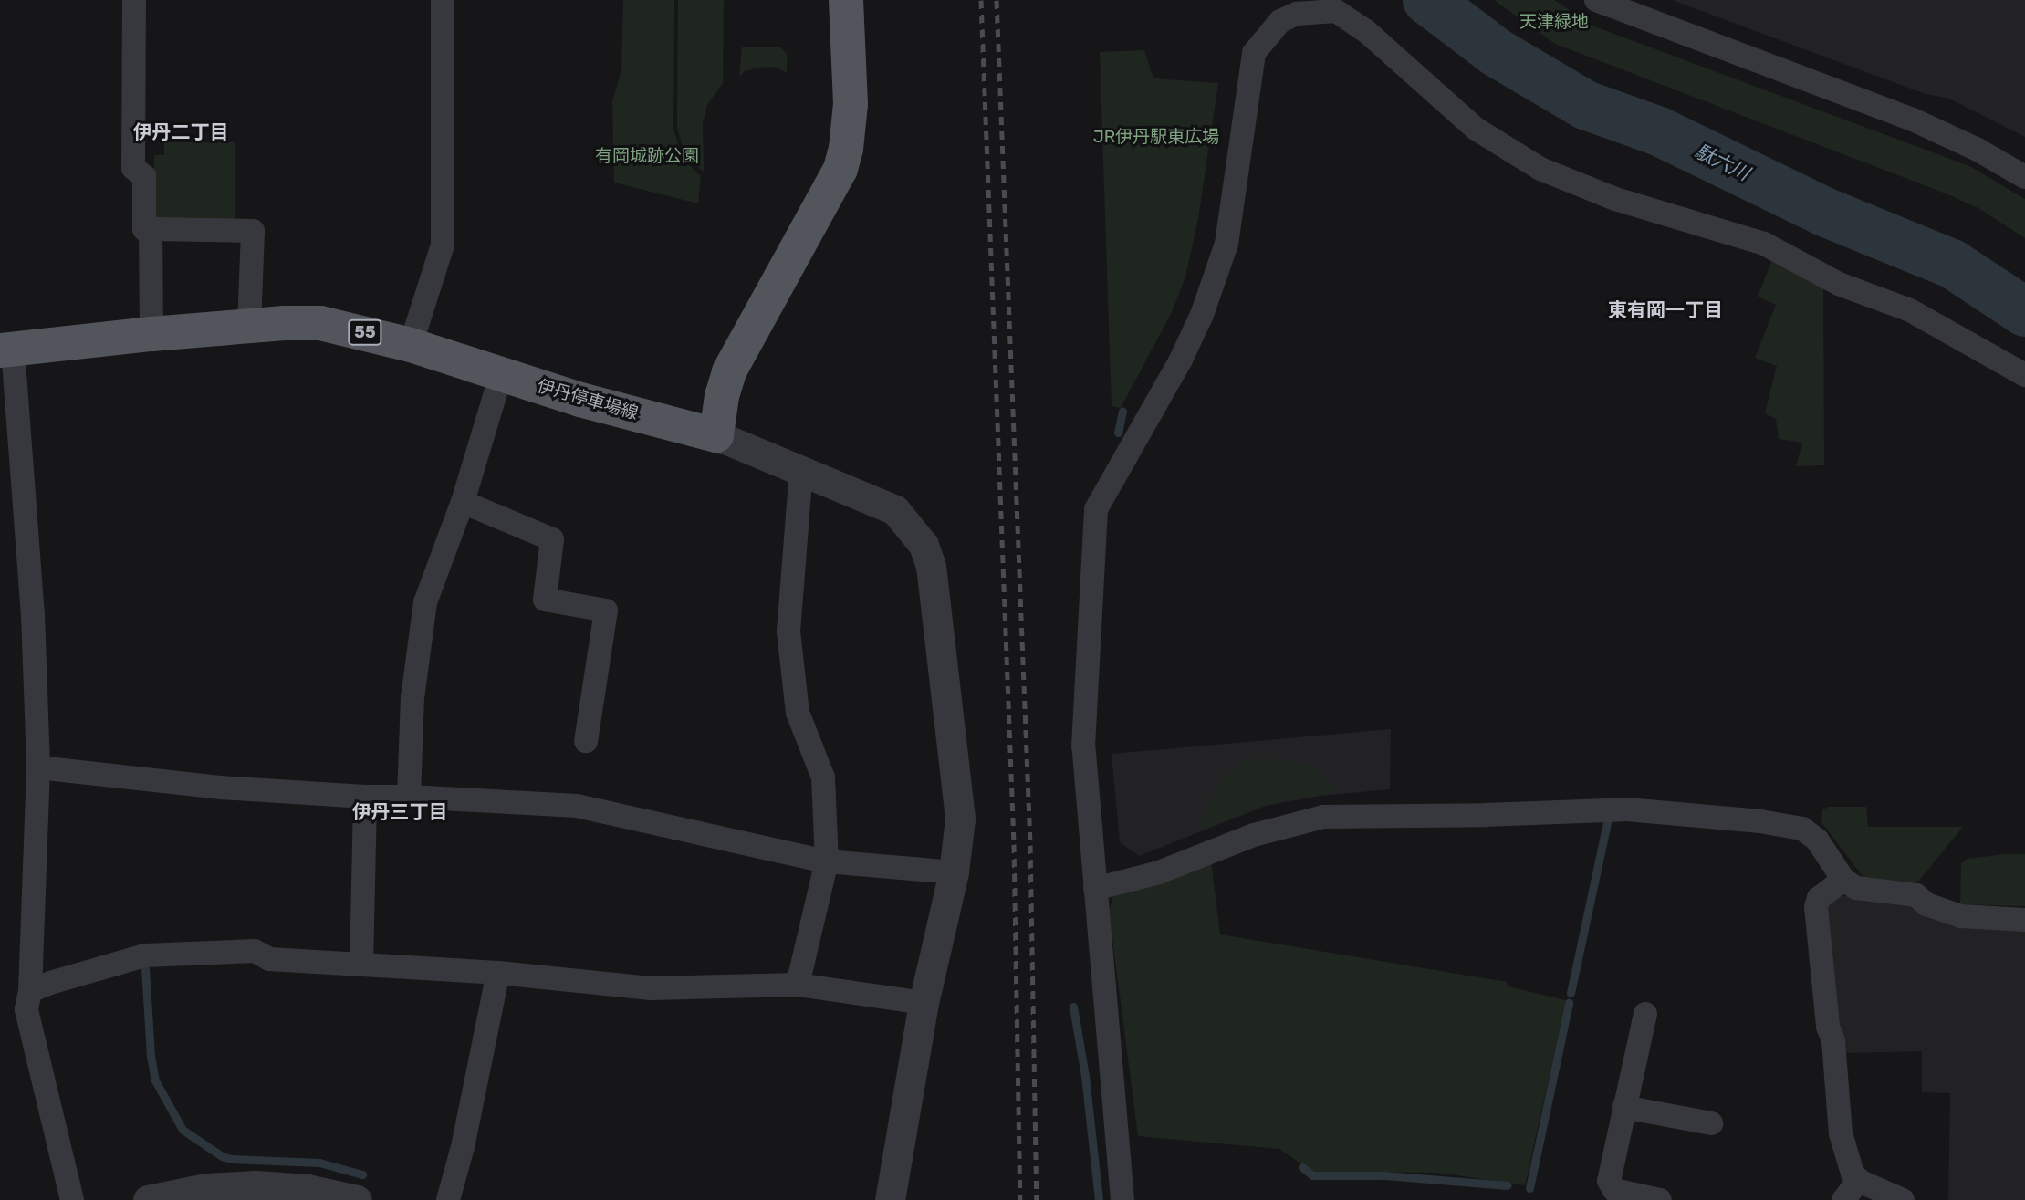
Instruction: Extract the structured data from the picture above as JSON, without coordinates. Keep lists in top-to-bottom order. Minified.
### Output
{"streets":{"main road":["55","伊丹停車場線"]},"districts":["伊丹二丁目","東有岡一丁目","伊丹三丁目"],"water":["駄六川"],"parks":["天津緑地","JR伊丹駅東広場","有岡城跡公園"]}
